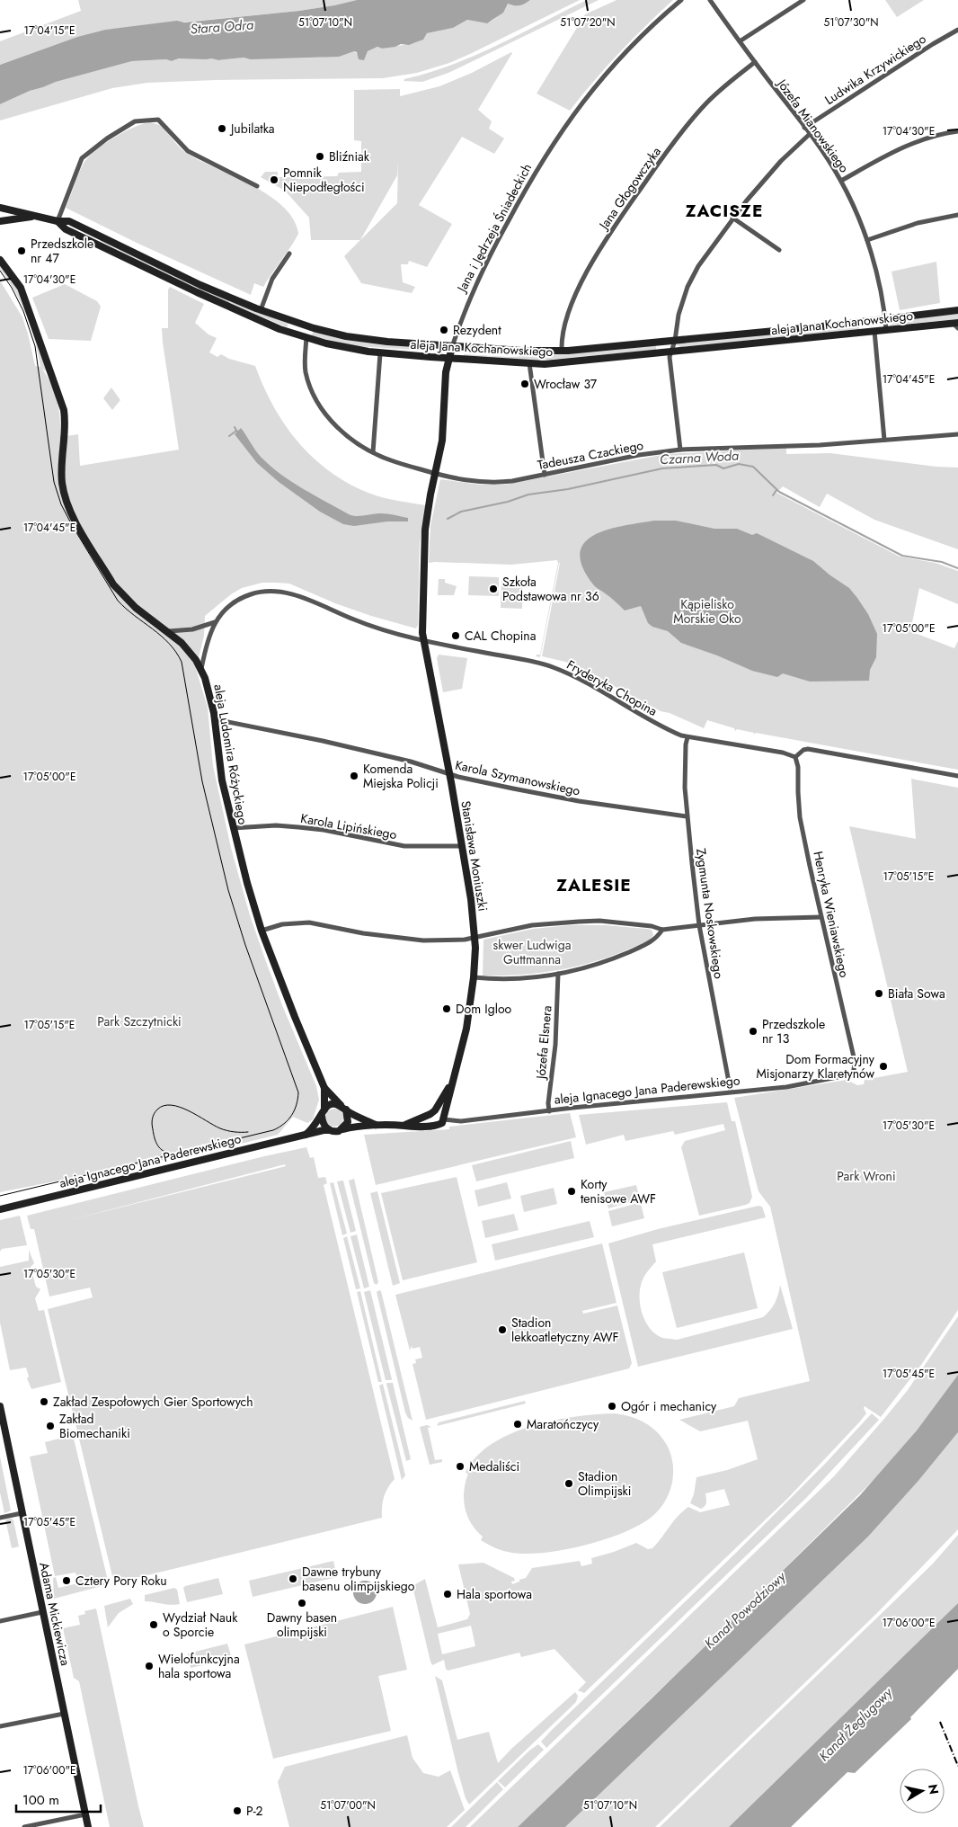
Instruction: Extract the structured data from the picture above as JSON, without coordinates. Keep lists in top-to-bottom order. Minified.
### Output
{"streets":{"street":["Ludwika Krzywickiego","Józefa Mianowskiego","Jana Głogowczyka","Jana i Jędrzeja Śniadeckich","aleja Jana Kochanowskiego","Tadeusza Czackiego","Fryderyka Chopina","aleja Ludomira Różyckiego","Karola Szymanowskiego","Karola Lipińskiego","Stanisława Moniuszki","Zygmunta Noskowskiego","Henryka Wieniawskiego","Józefa Elsnera","aleja Ignacego Jana Paderewskiego","Adama Mickiewicza"]},"crossings":[["Ludwika Krzywickiego","Józefa Mianowskiego"],["Józefa Mianowskiego","Jana Głogowczyka"],["Józefa Mianowskiego","aleja Jana Kochanowskiego"],["Jana Głogowczyka","aleja Jana Kochanowskiego"],["Jana i Jędrzeja Śniadeckich","aleja Jana Kochanowskiego"],["Jana i Jędrzeja Śniadeckich","Tadeusza Czackiego"],["Jana i Jędrzeja Śniadeckich","Fryderyka Chopina"],["Jana i Jędrzeja Śniadeckich","Stanisława Moniuszki"],["aleja Jana Kochanowskiego","Tadeusza Czackiego"],["Fryderyka Chopina","aleja Ludomira Różyckiego"],["Fryderyka Chopina","Stanisława Moniuszki"],["Fryderyka Chopina","Zygmunta Noskowskiego"],["Fryderyka Chopina","Henryka Wieniawskiego"],["aleja Ludomira Różyckiego","Karola Szymanowskiego"],["aleja Ludomira Różyckiego","Karola Lipińskiego"],["aleja Ludomira Różyckiego","aleja Ignacego Jana Paderewskiego"],["Karola Szymanowskiego","Stanisława Moniuszki"],["Karola Szymanowskiego","Zygmunta Noskowskiego"],["Karola Lipińskiego","Stanisława Moniuszki"],["Stanisława Moniuszki","aleja Ignacego Jana Paderewskiego"],["Zygmunta Noskowskiego","aleja Ignacego Jana Paderewskiego"],["Henryka Wieniawskiego","aleja Ignacego Jana Paderewskiego"],["Józefa Elsnera","aleja Ignacego Jana Paderewskiego"]],"districts":["ZACISZE","ZALESIE"],"water":["Stara Odra","Czarna Woda","Kanał Powodziowy","Kanał Żeglugowy"],"parks":["Kąpielisko Morskie Oko","skwer Ludwiga Guttmanna","Park Szczytnicki","Park Wroni"],"places":["Jubilatka","Bliźniak","Pomnik Niepodłegłości","Przedszkole nr 47","Rezydent","Wrocław 37","Szkoła Podstawowa nr 36","CAL Chopina","Komenda Miejska Policji","Biała Sowa","Dom Igloo","Przedszkole nr 13","Dom Formacyjny Misjonarzy Klaretynów","Korty tenisowe AWF","Stadion lekkoatletyczny AWF","Zakład Zespołowych Gier Sportowych","Ogór i mechanicy","Maratończycy","Zakład Biomechaniki","Medaliści","Stadion Olimpijski","Dawne trybuny basenu olimpijskiego","Cztery Pory Roku","Hala sportowa","Dawny basen olimpijski","Wydział Nauk o Sporcie","Wielofunkcyjna hala sportowa","P-2"],"scale_bar":"100 m","north":"right","coordinates":["51°07'10\"N","51°07'20\"N","51°07'30\"N","17°04'15\"E","17°04'30\"E","17°04'45\"E","17°05'00\"E","17°05'15\"E","17°05'30\"E","17°05'45\"E","17°06'00\"E","51°07'00\"N"]}
